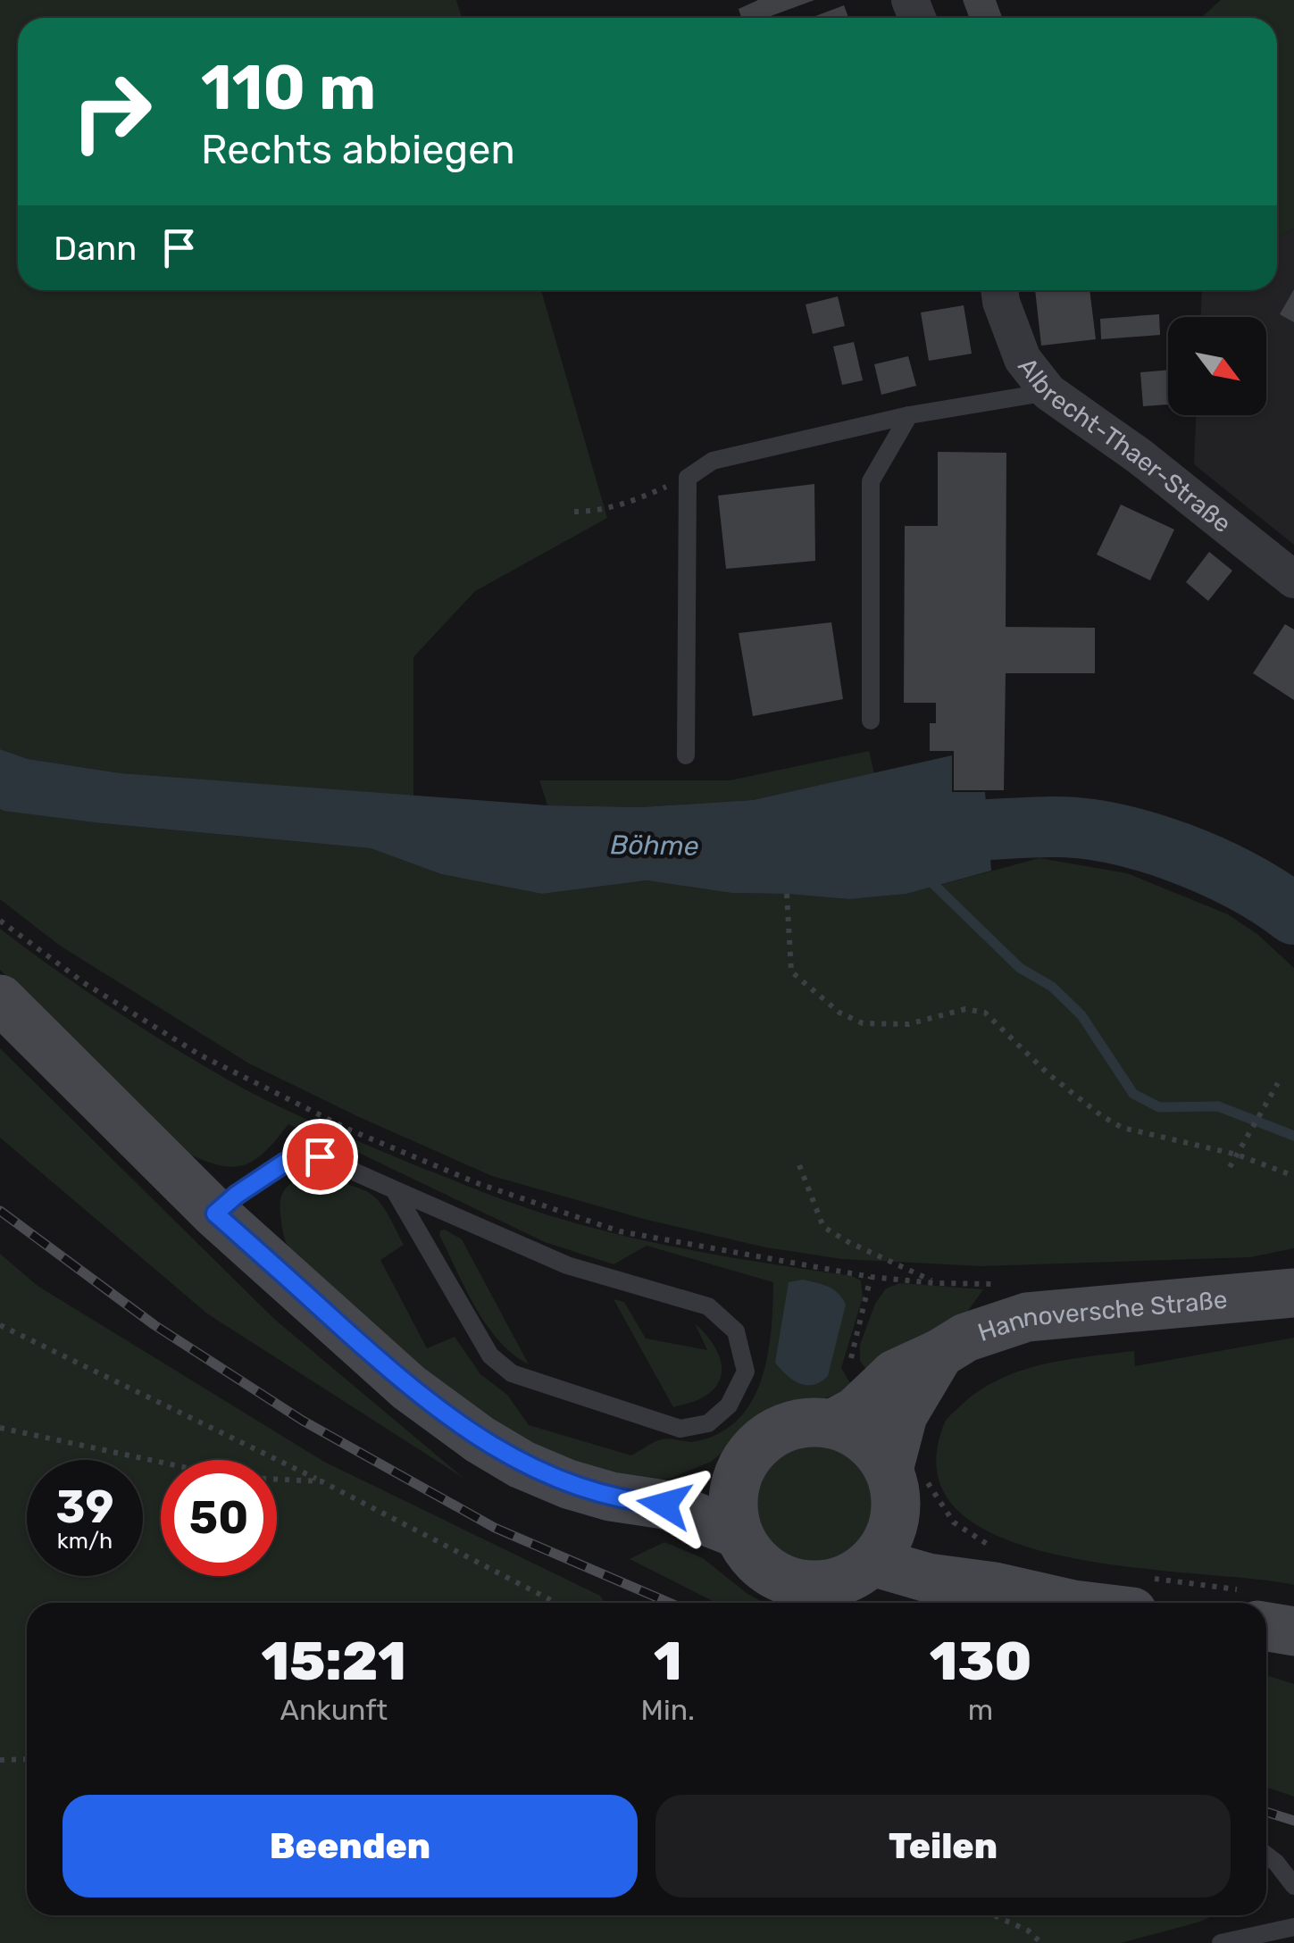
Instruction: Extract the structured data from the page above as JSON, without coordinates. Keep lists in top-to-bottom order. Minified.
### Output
{"streets":{"main road":["Hannoversche Straße"],"street":["Albrecht-Thaer-Straße"]},"water":["Böhme"],"north":"bottom right","page":{"turn":["110 m","Rechts abbiegen"],"then":"Dann","speed":"39 km/h","limit":"50","eta":["15:21","Ankunft","1","Min.","130","m"],"buttons":["Beenden","Teilen"]}}
